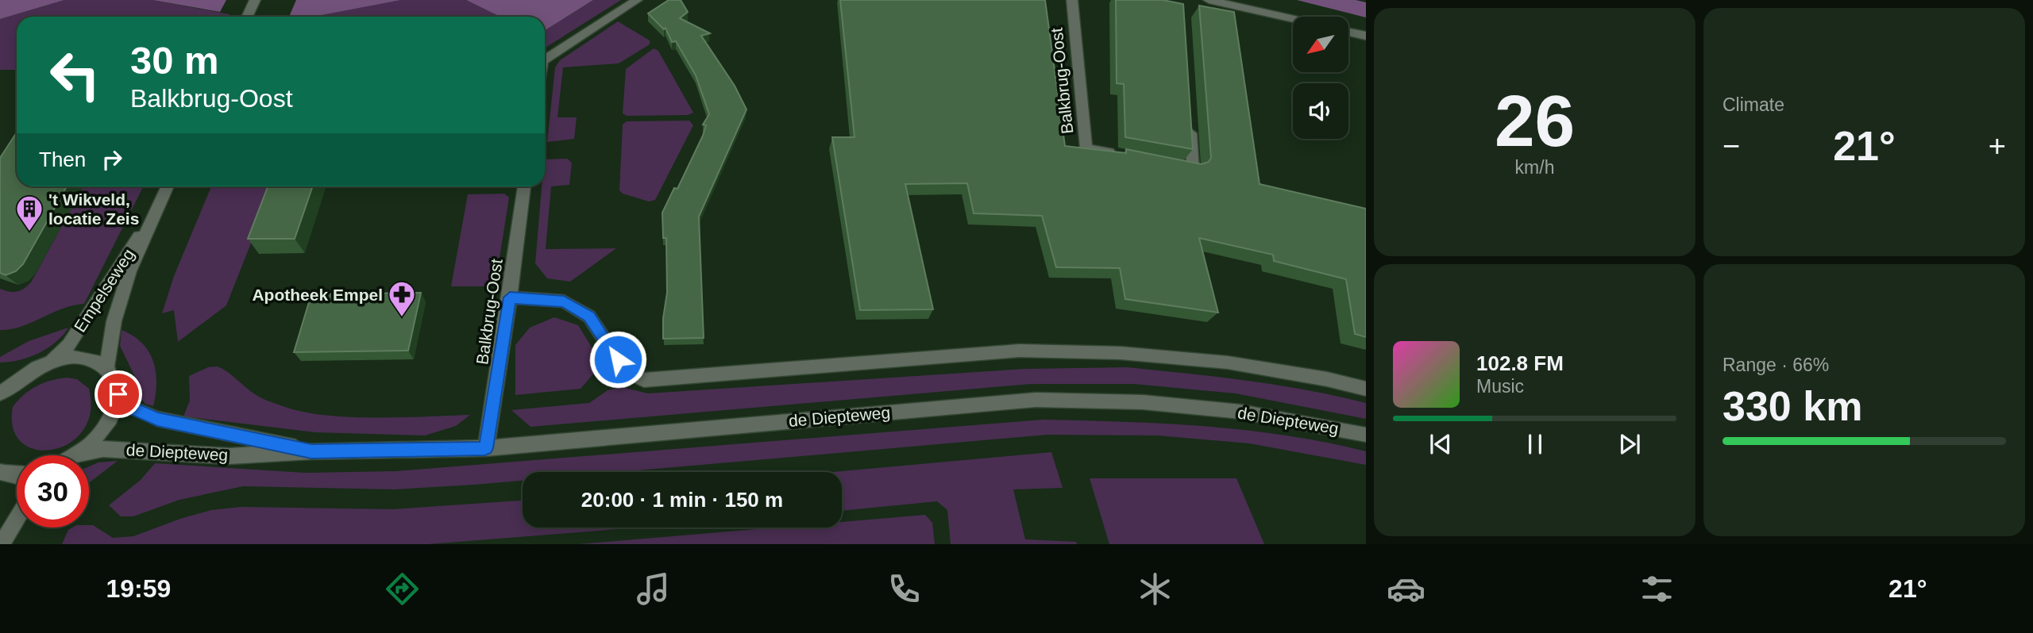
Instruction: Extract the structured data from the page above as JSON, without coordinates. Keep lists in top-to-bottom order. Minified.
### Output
{"streets":{"street":["Balkbrug-Oost","Empelseweg","de Diepteweg"]},"crossings":[["Balkbrug-Oost","de Diepteweg"]],"places":{"building":["'t Wikveld, locatie Zeis"],"pharmacy":["Apotheek Empel"]},"north":"bottom left","page":{"tile":[["26","km/h"],"Climate",["Range · 66%","330 km"]],"turn":["30 m","Balkbrug-Oost"],"heat":["−","21°","+"],"then":"Then","song":["102.8 FM","Music"],"limit":"30","trip":"20:00 · 1 min · 150 m","tabs":["19:59","21°"]}}
